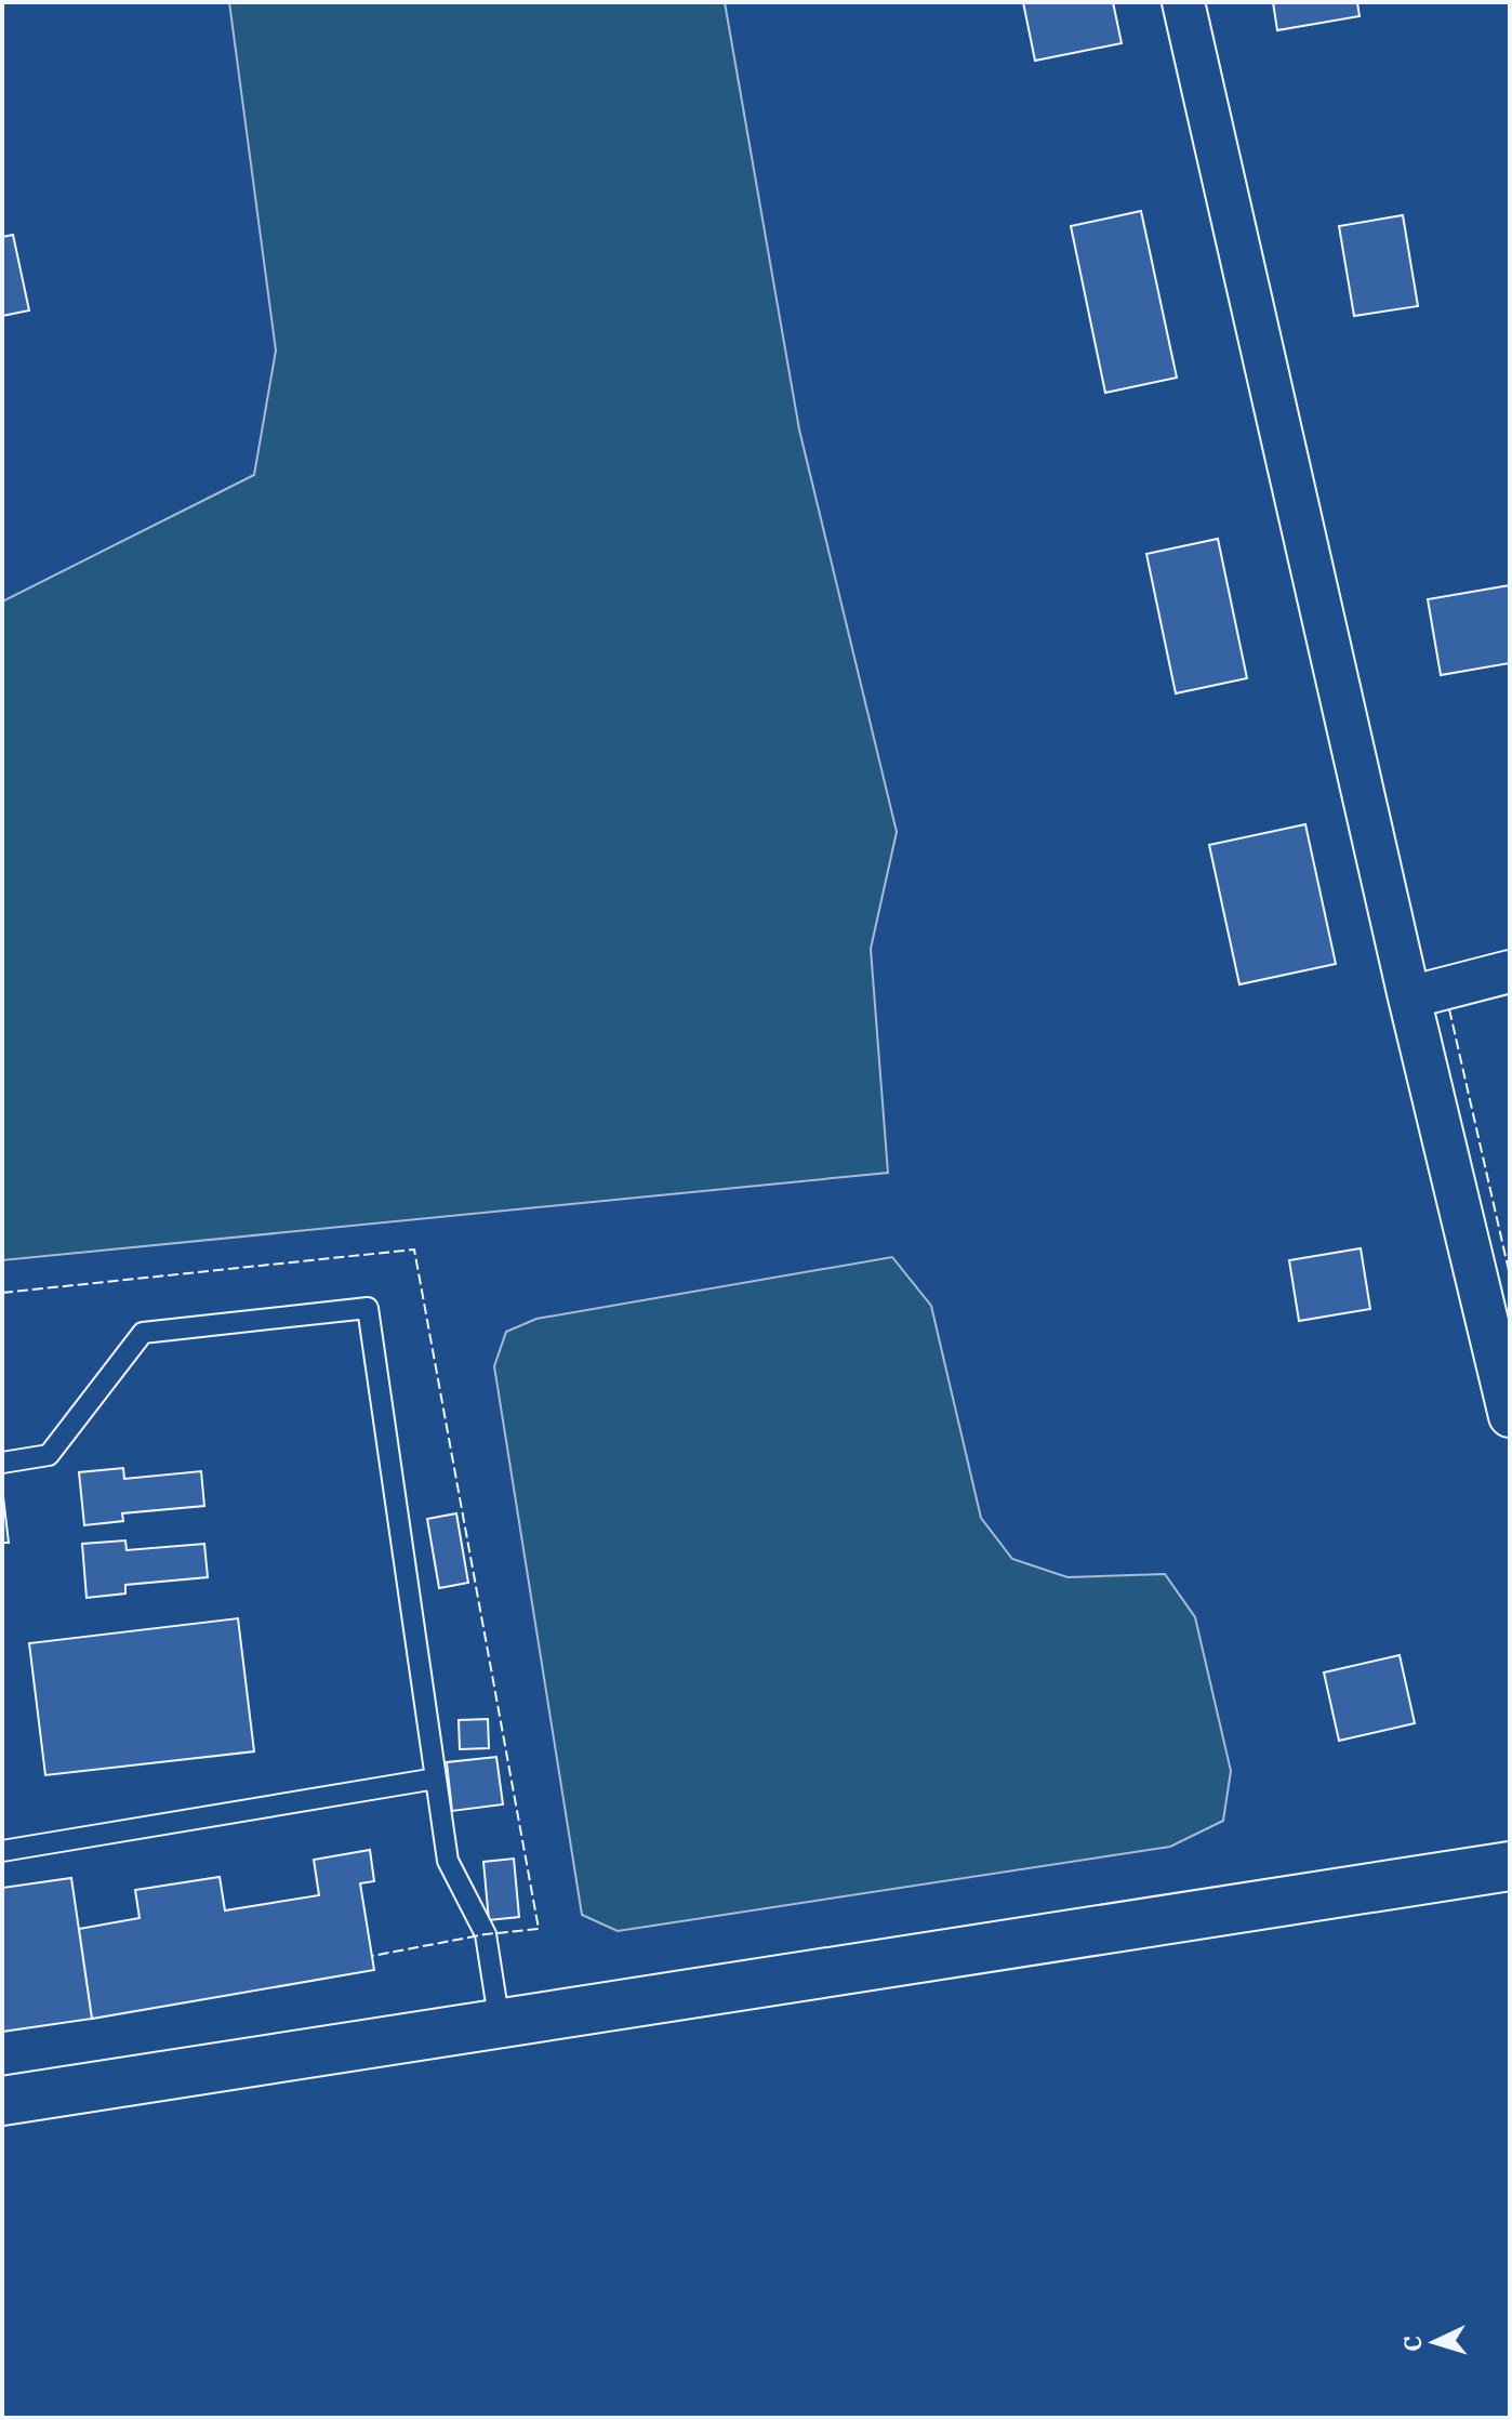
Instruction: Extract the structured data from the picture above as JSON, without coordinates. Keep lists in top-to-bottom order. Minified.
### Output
{"north":"left"}
